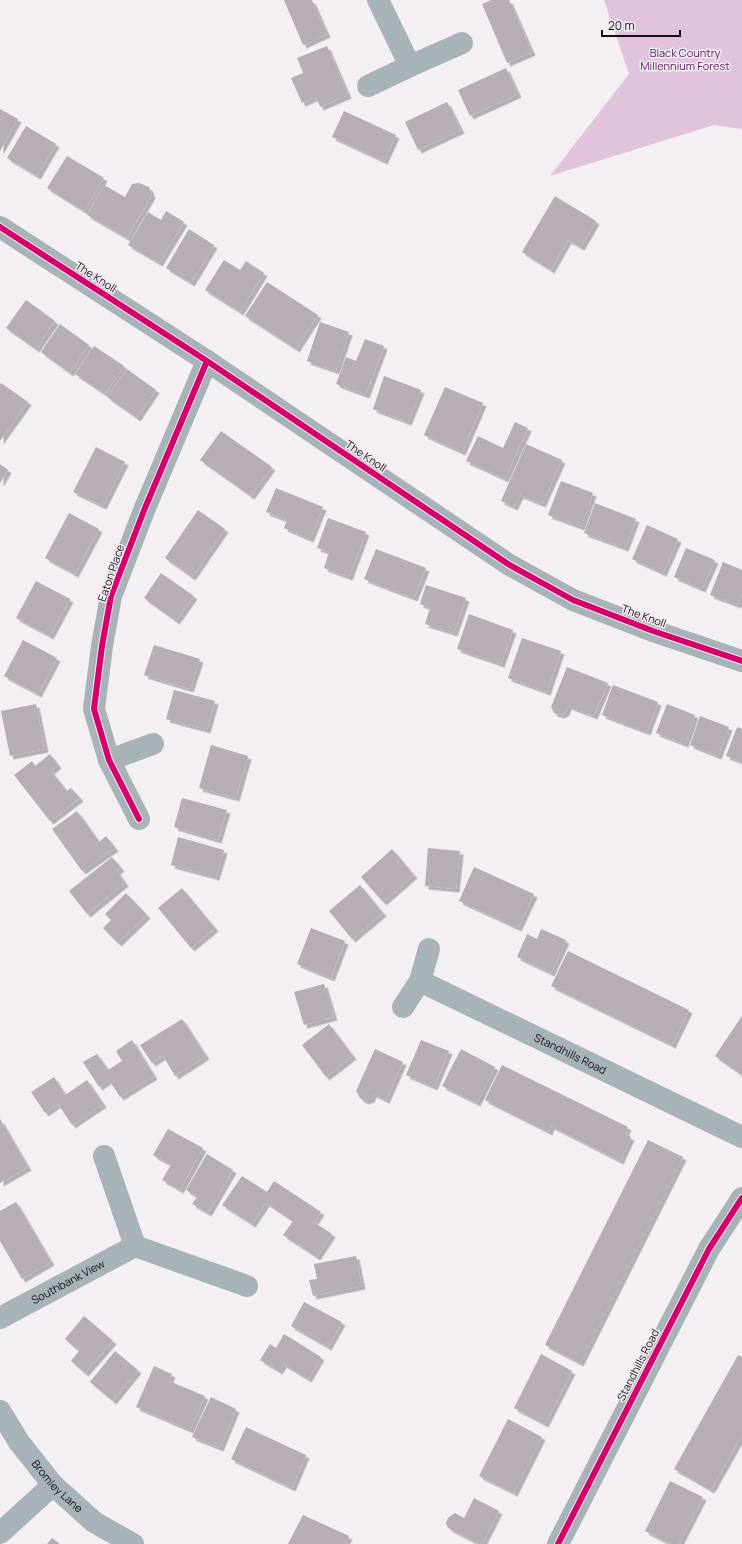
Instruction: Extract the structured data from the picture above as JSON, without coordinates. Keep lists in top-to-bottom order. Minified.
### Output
{"streets":{"street":["The Knoll","Eaton Place","Standhills Road","Southbank View","Bromley Lane"]},"crossings":[["The Knoll","Eaton Place"]],"parks":["Black Country Millennium Forest"],"scale_bar":"20 m"}
